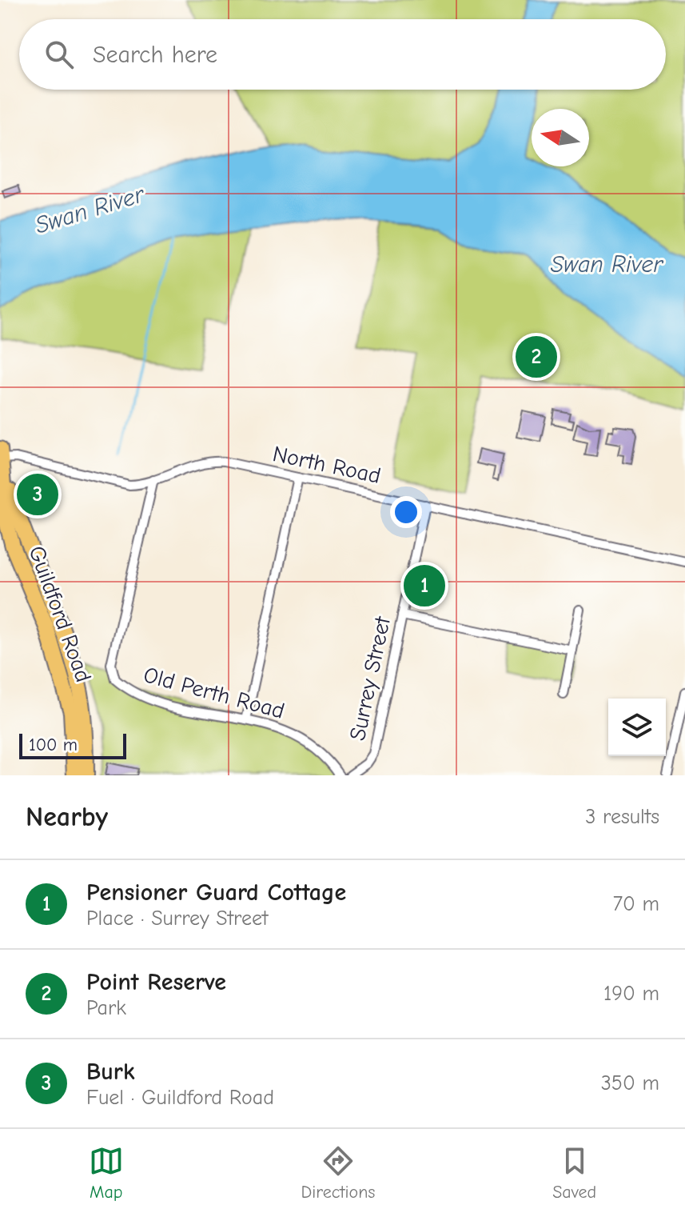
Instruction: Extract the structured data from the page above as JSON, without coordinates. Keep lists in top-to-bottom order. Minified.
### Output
{"streets":{"highway":["Guildford Road"],"street":["North Road","Surrey Street","Old Perth Road"]},"crossings":[["North Road","Guildford Road"],["North Road","Surrey Street"],["North Road","Old Perth Road"]],"water":["Swan River"],"scale_bar":"100 m","north":"left","page":{"search":"Search here","pins":["2","3","1"],"scale":"100 m","heading":["Nearby","3 results"],"list":[{"mark":"1","name":"Pensioner Guard Cottage","note":"Place · Surrey Street","value":"70 m"},{"mark":"2","name":"Point Reserve","note":"Park","value":"190 m"},{"mark":"3","name":"Burk","note":"Fuel · Guildford Road","value":"350 m"}],"nav":["Map","Directions","Saved"]}}
